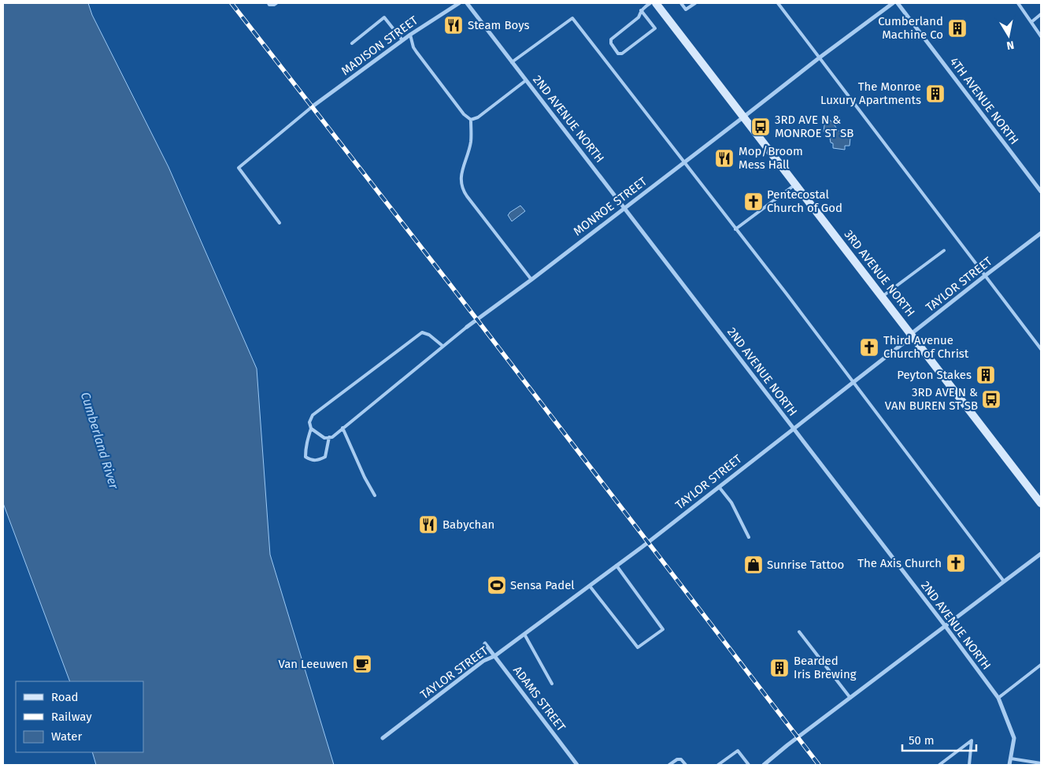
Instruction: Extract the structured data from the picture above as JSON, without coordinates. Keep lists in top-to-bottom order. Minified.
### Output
{"streets":{"street":["MADISON STREET","4TH AVENUE NORTH","2ND AVENUE NORTH","MONROE STREET","3RD AVENUE NORTH","TAYLOR STREET","ADAMS STREET"]},"crossings":[["2ND AVENUE NORTH","MONROE STREET"],["2ND AVENUE NORTH","TAYLOR STREET"],["MONROE STREET","3RD AVENUE NORTH"],["3RD AVENUE NORTH","TAYLOR STREET"],["TAYLOR STREET","ADAMS STREET"]],"water":["Cumberland River"],"places":{"restaurant":["Steam Boys","Mop/Broom Mess Hall","Babychan"],"building":["Cumberland Machine Co","The Monroe Luxury Apartments","Peyton Stakes","Bearded Iris Brewing"],"bus stop":["3RD AVE N & MONROE ST SB","3RD AVE N & VAN BUREN ST SB"],"church":["Pentecostal Church of God","Third Avenue Church of Christ","The Axis Church"],"shop":["Sunrise Tattoo"],"sports":["Sensa Padel"],"cafe":["Van Leeuwen"]},"legend":["Road","Railway","Water"],"scale_bar":"50 m","north":"bottom"}
